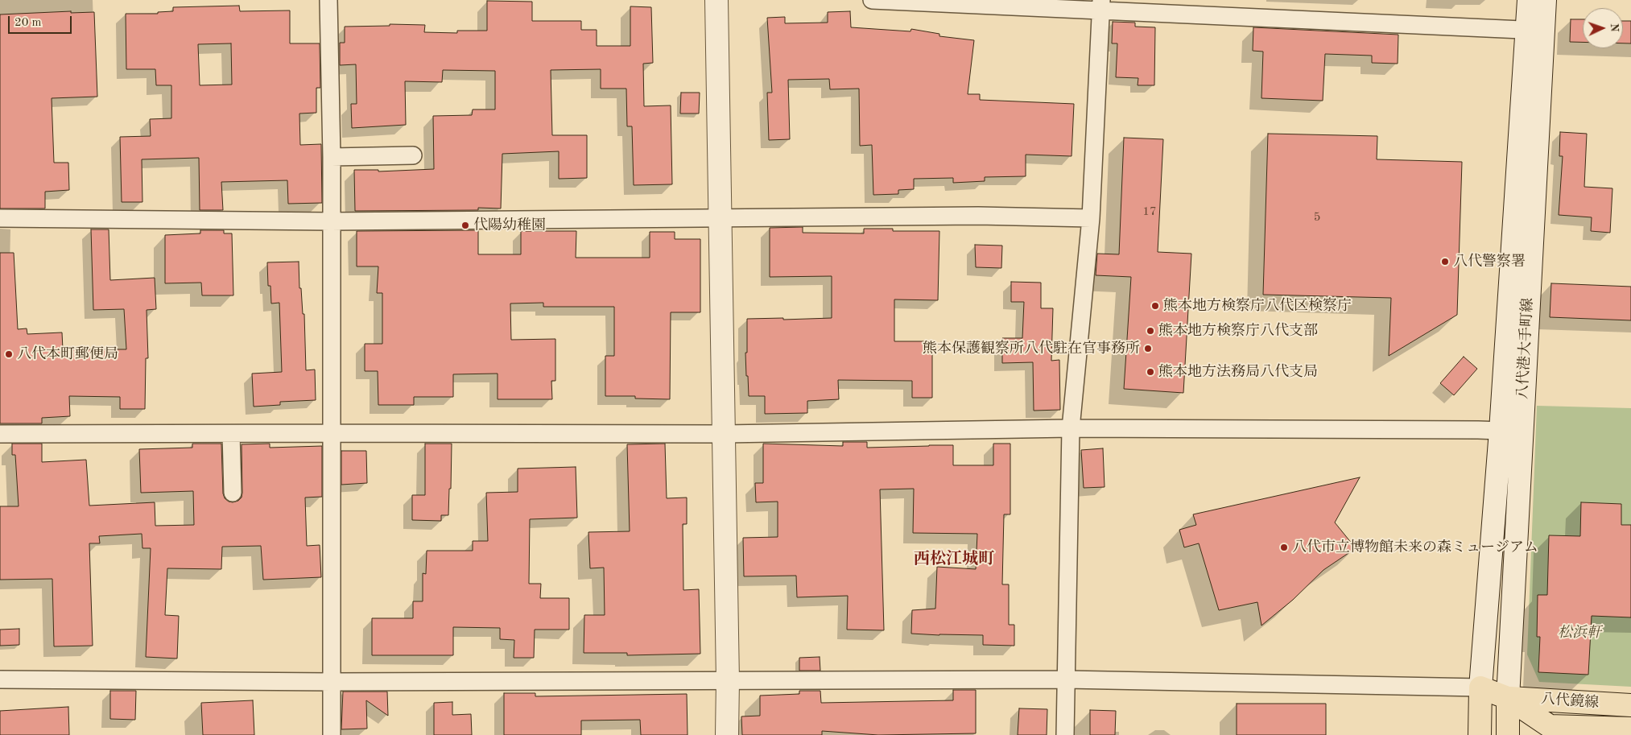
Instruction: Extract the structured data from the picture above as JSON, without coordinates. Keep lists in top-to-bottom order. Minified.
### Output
{"streets":{"main road":["八代港大手町線","八代鏡線"]},"crossings":[["八代港大手町線","八代鏡線"]],"districts":["西松江城町"],"parks":["松浜軒"],"places":["代陽幼稚園","八代警察署","熊本地方検察庁八代区検察庁","熊本地方検察庁八代支部","熊本保護観察所八代駐在官事務所","八代本町郵便局","熊本地方法務局八代支局","八代市立博物館未来の森ミュージアム"],"house_numbers":["17","5"],"scale_bar":"20 m","north":"right"}
